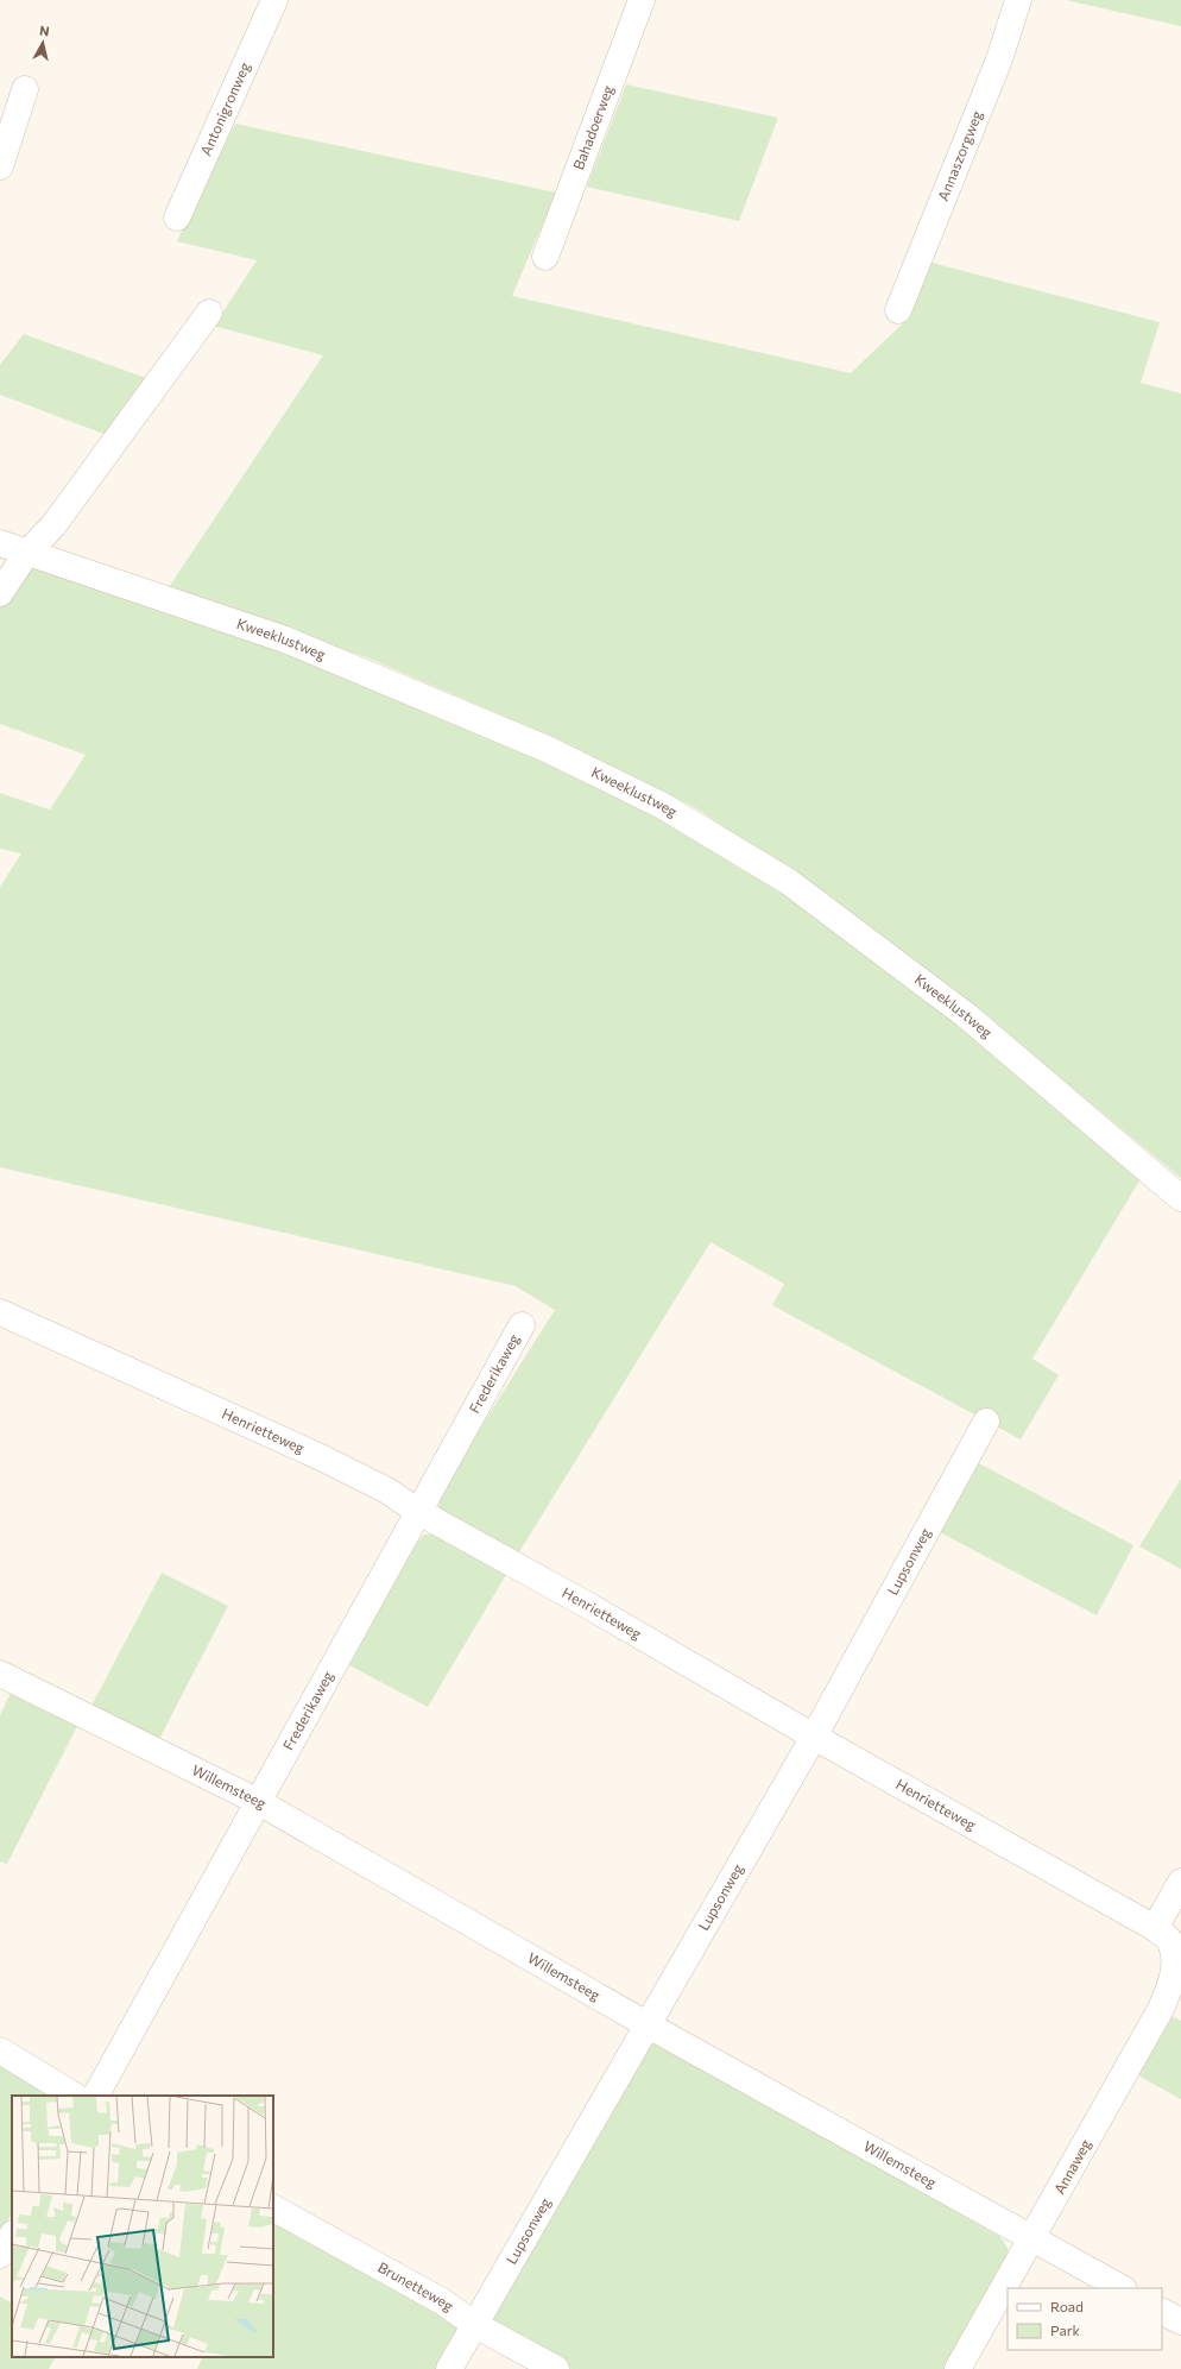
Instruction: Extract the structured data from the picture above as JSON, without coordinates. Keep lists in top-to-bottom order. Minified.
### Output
{"streets":{"street":["Antonigronweg","Bahadoerweg","Annaszorgweg","Kweeklustweg","Frederikaweg","Henrietteweg","Lupsonweg","Willemsteeg","Annaweg","Brunetteweg"]},"crossings":[["Frederikaweg","Henrietteweg"],["Frederikaweg","Willemsteeg"],["Henrietteweg","Lupsonweg"],["Henrietteweg","Annaweg"],["Lupsonweg","Willemsteeg"],["Lupsonweg","Brunetteweg"],["Willemsteeg","Annaweg"]],"legend":["Road","Park"],"north":"top"}
